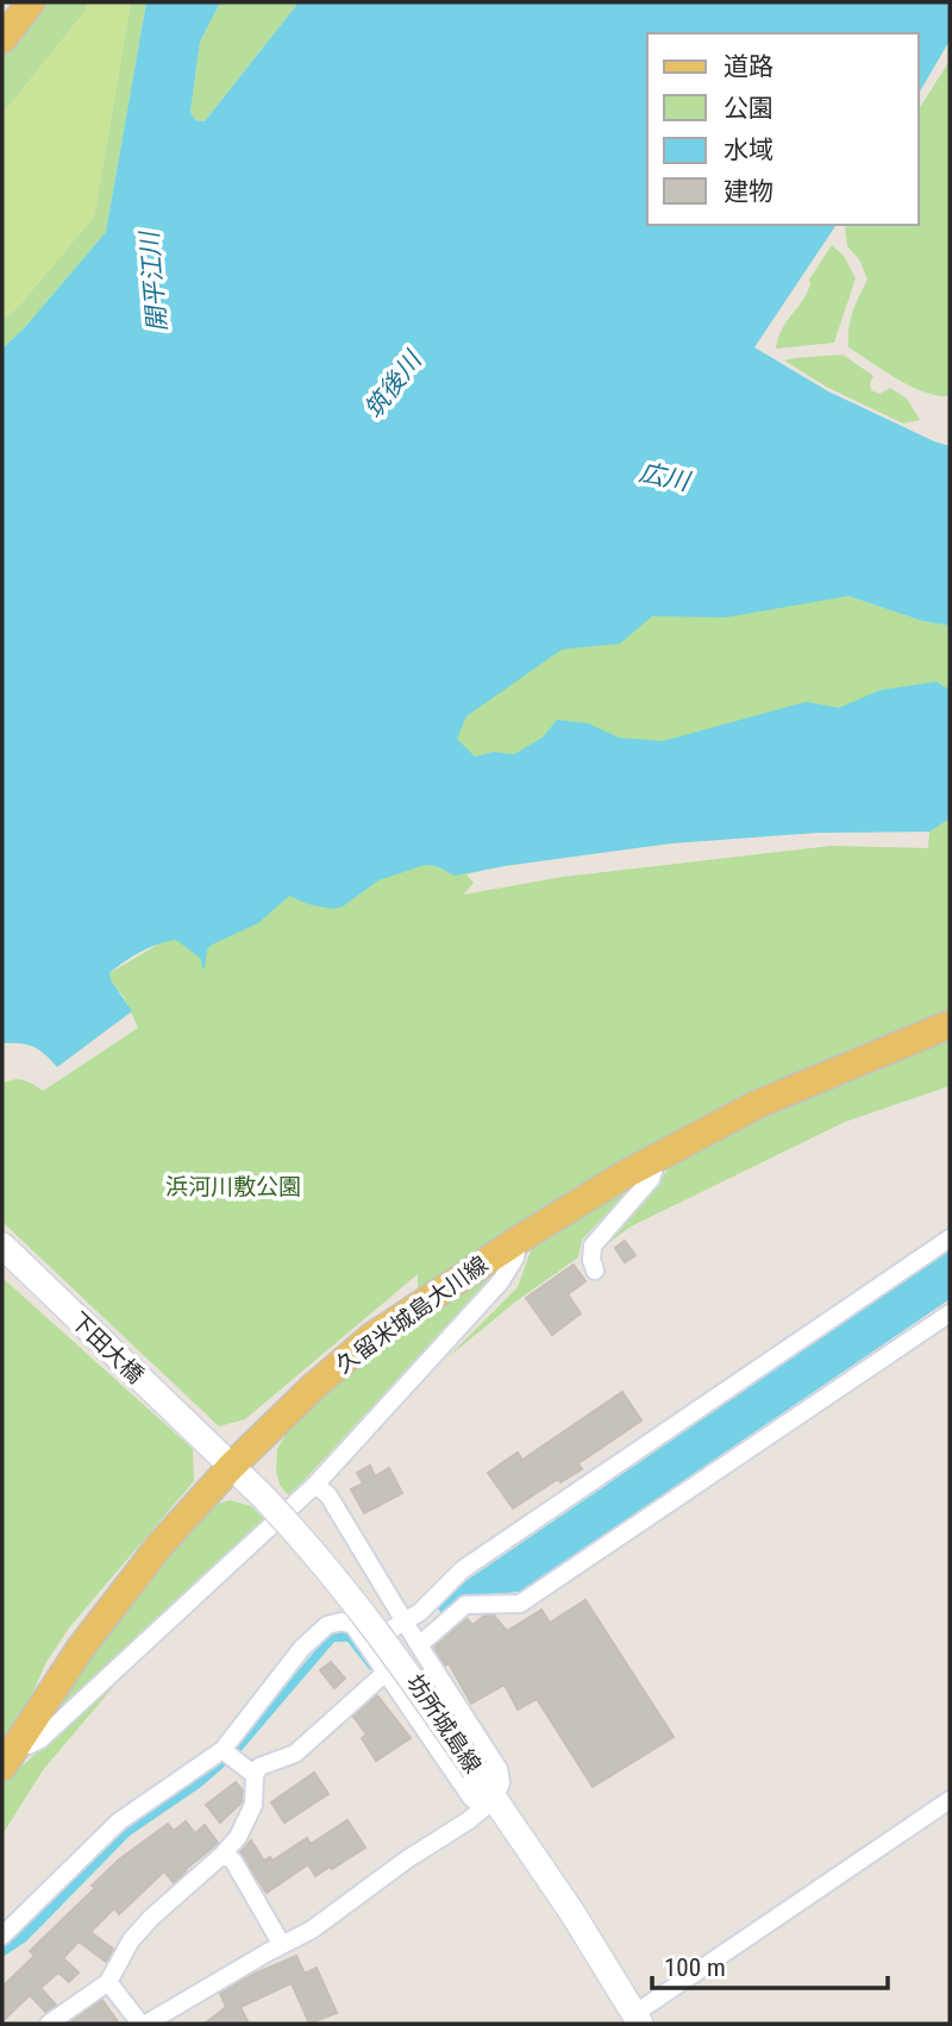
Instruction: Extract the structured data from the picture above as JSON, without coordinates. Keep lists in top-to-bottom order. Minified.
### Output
{"streets":{"main road":["久留米城島大川線","下田大橋","坊所城島線"]},"crossings":[["久留米城島大川線","下田大橋"],["久留米城島大川線","坊所城島線"],["下田大橋","坊所城島線"]],"water":["開平江川","筑後川","広川"],"parks":["浜河川敷公園"],"legend":["道路","公園","水域","建物"],"scale_bar":"100 m"}
